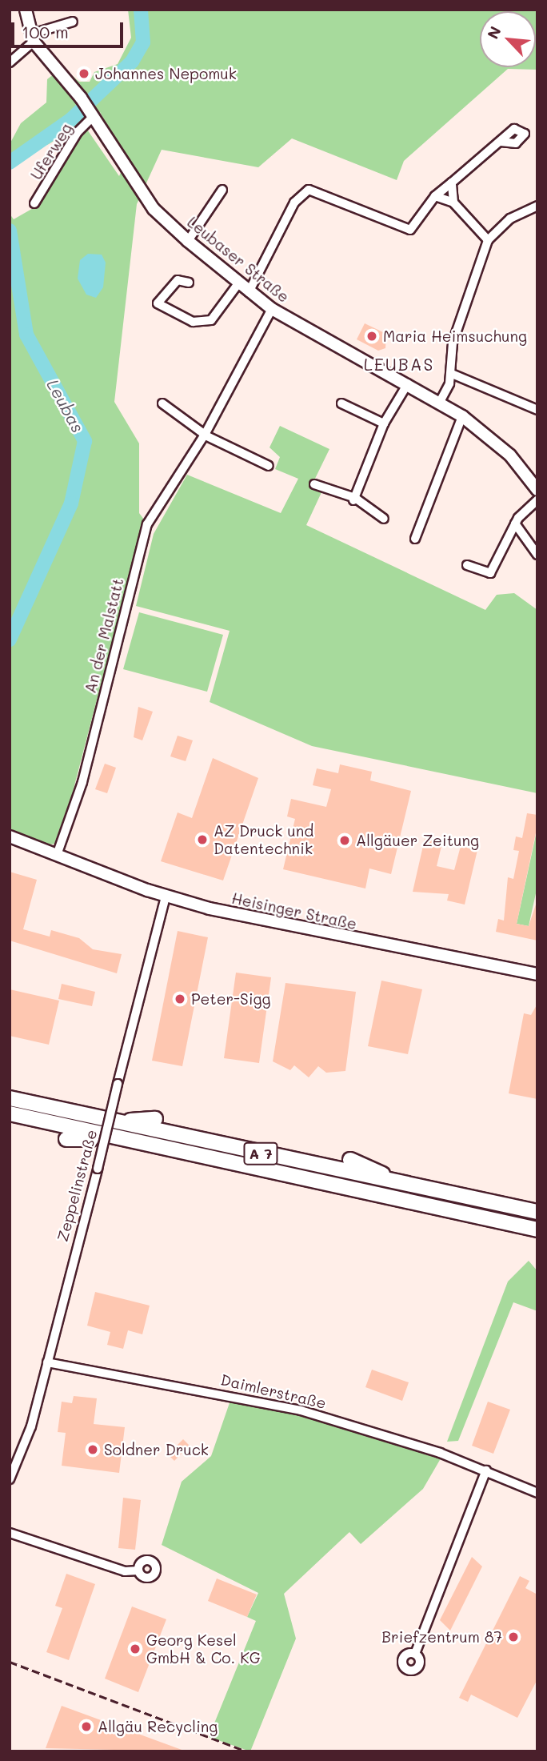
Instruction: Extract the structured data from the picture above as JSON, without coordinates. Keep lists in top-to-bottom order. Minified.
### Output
{"streets":{"highway":["A 7"],"main road":["Leubaser Straße","Heisinger Straße"],"street":["Uferweg","An der Malstatt","Zeppelinstraße","Daimlerstraße"]},"crossings":[["Uferweg","Leubaser Straße"],["Leubaser Straße","An der Malstatt"],["An der Malstatt","Heisinger Straße"],["Heisinger Straße","Zeppelinstraße"],["Zeppelinstraße","Daimlerstraße"]],"districts":["LEUBAS"],"water":["Leubas"],"places":["Johannes Nepomuk","Maria Heimsuchung","AZ Druck und Datentechnik","Allgäuer Zeitung","Peter-Sigg","Soldner Druck","Briefzentrum 87","Georg Kesel GmbH & Co. KG","Allgäu Recycling"],"scale_bar":"100 m","north":"top left"}
